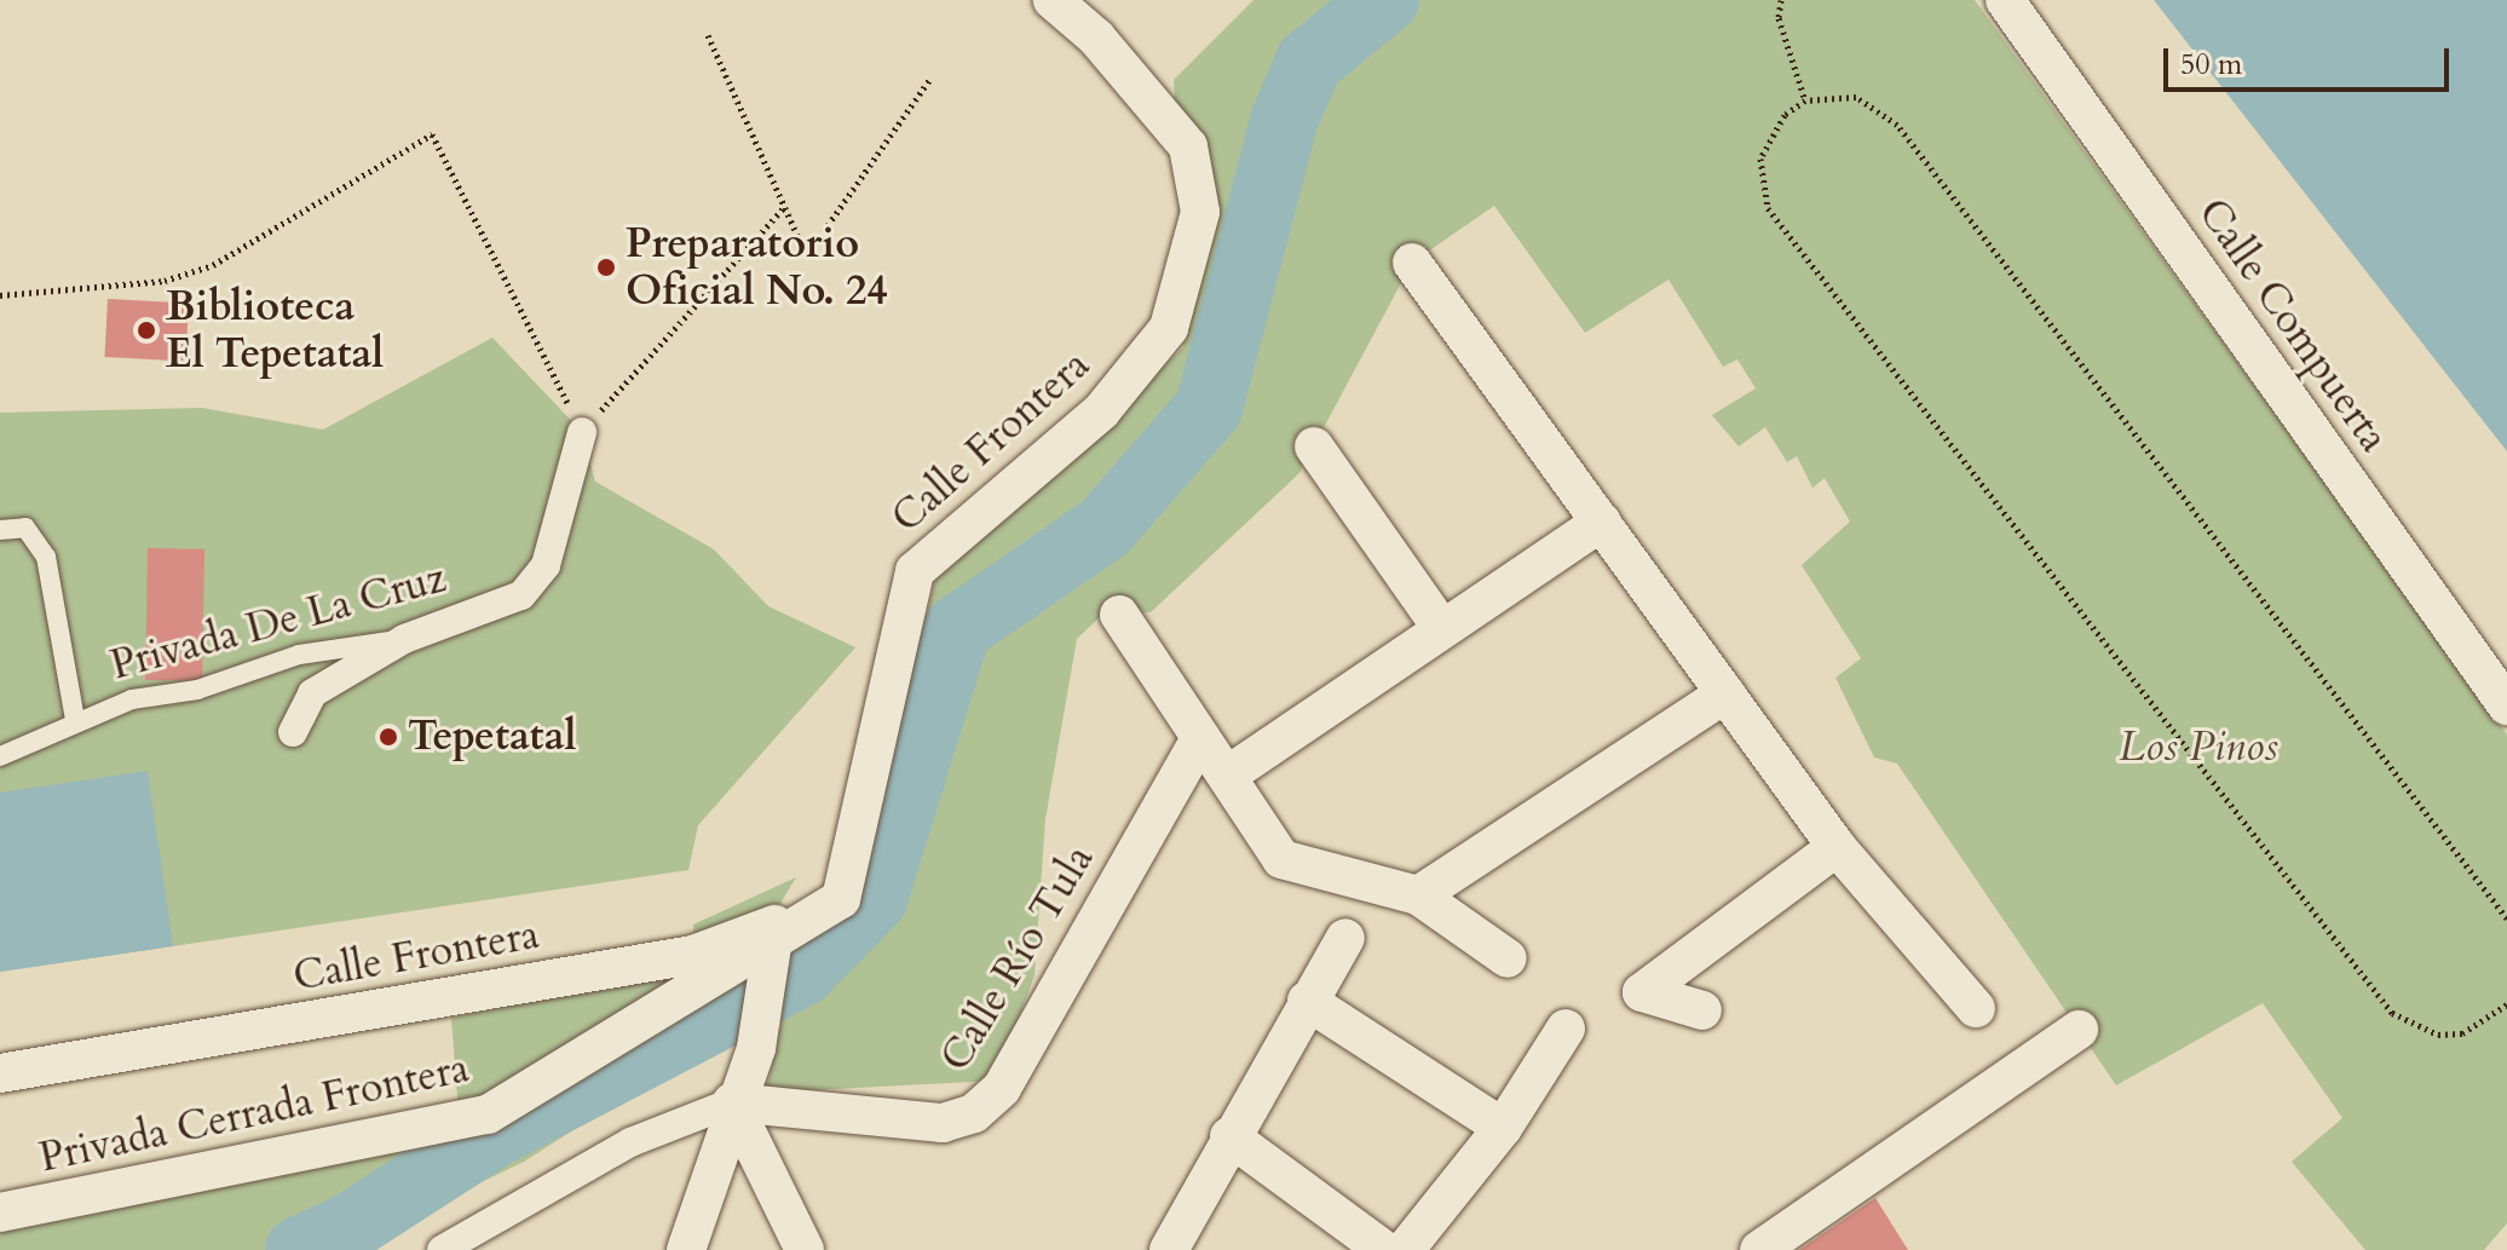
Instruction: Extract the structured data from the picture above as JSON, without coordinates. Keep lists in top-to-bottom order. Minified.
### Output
{"streets":{"street":["Calle Compuerta","Calle Frontera","Privada De La Cruz","Calle Río Tula","Privada Cerrada Frontera"]},"parks":["Los Pinos"],"places":["Preparatorio Oficial No. 24","Biblioteca El Tepetatal","Tepetatal"],"scale_bar":"50 m"}
